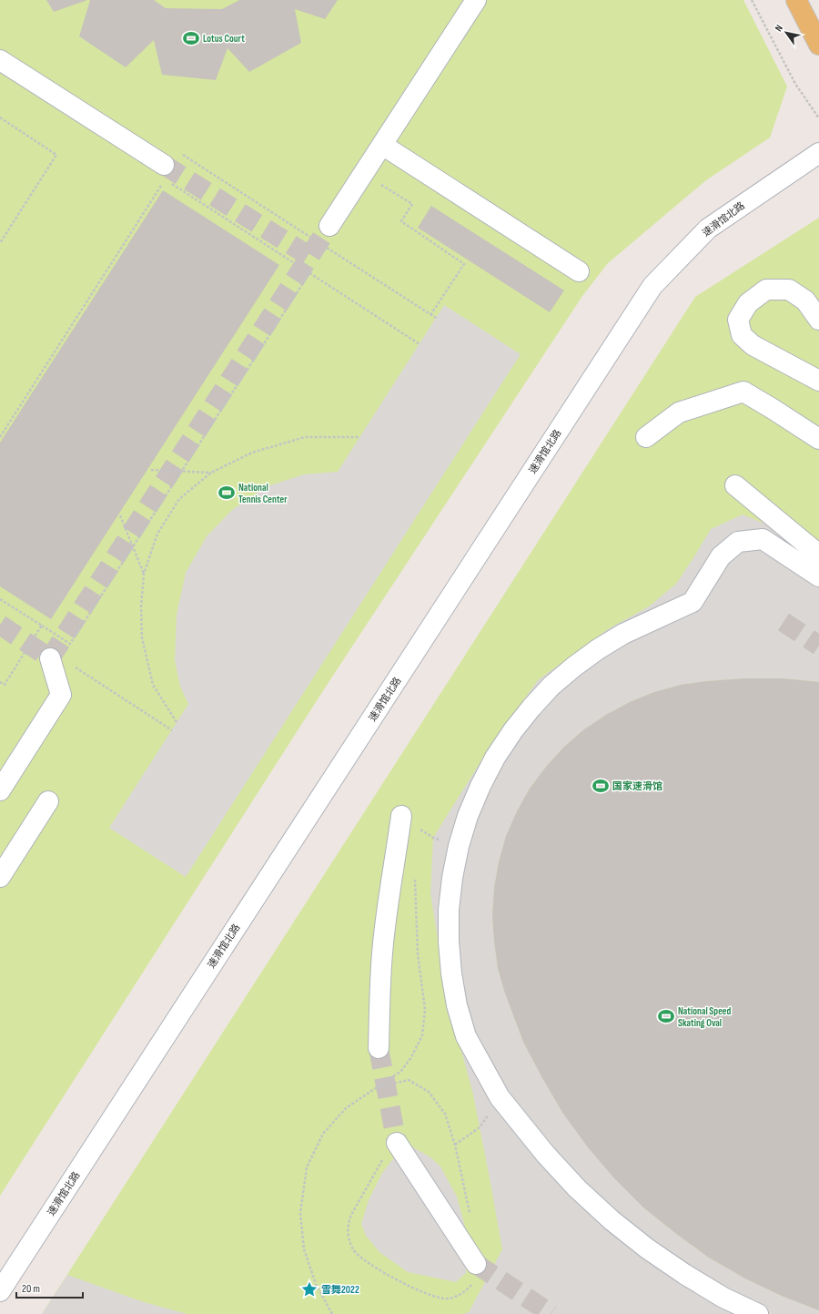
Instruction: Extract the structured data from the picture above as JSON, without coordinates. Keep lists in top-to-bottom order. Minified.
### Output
{"streets":{"street":["速滑馆北路"]},"places":{"sports":["Lotus Court","National Tennis Center","国家速滑馆","National Speed Skating Oval"],"place":["雪舞2022"]},"scale_bar":"20 m","north":"top left"}
